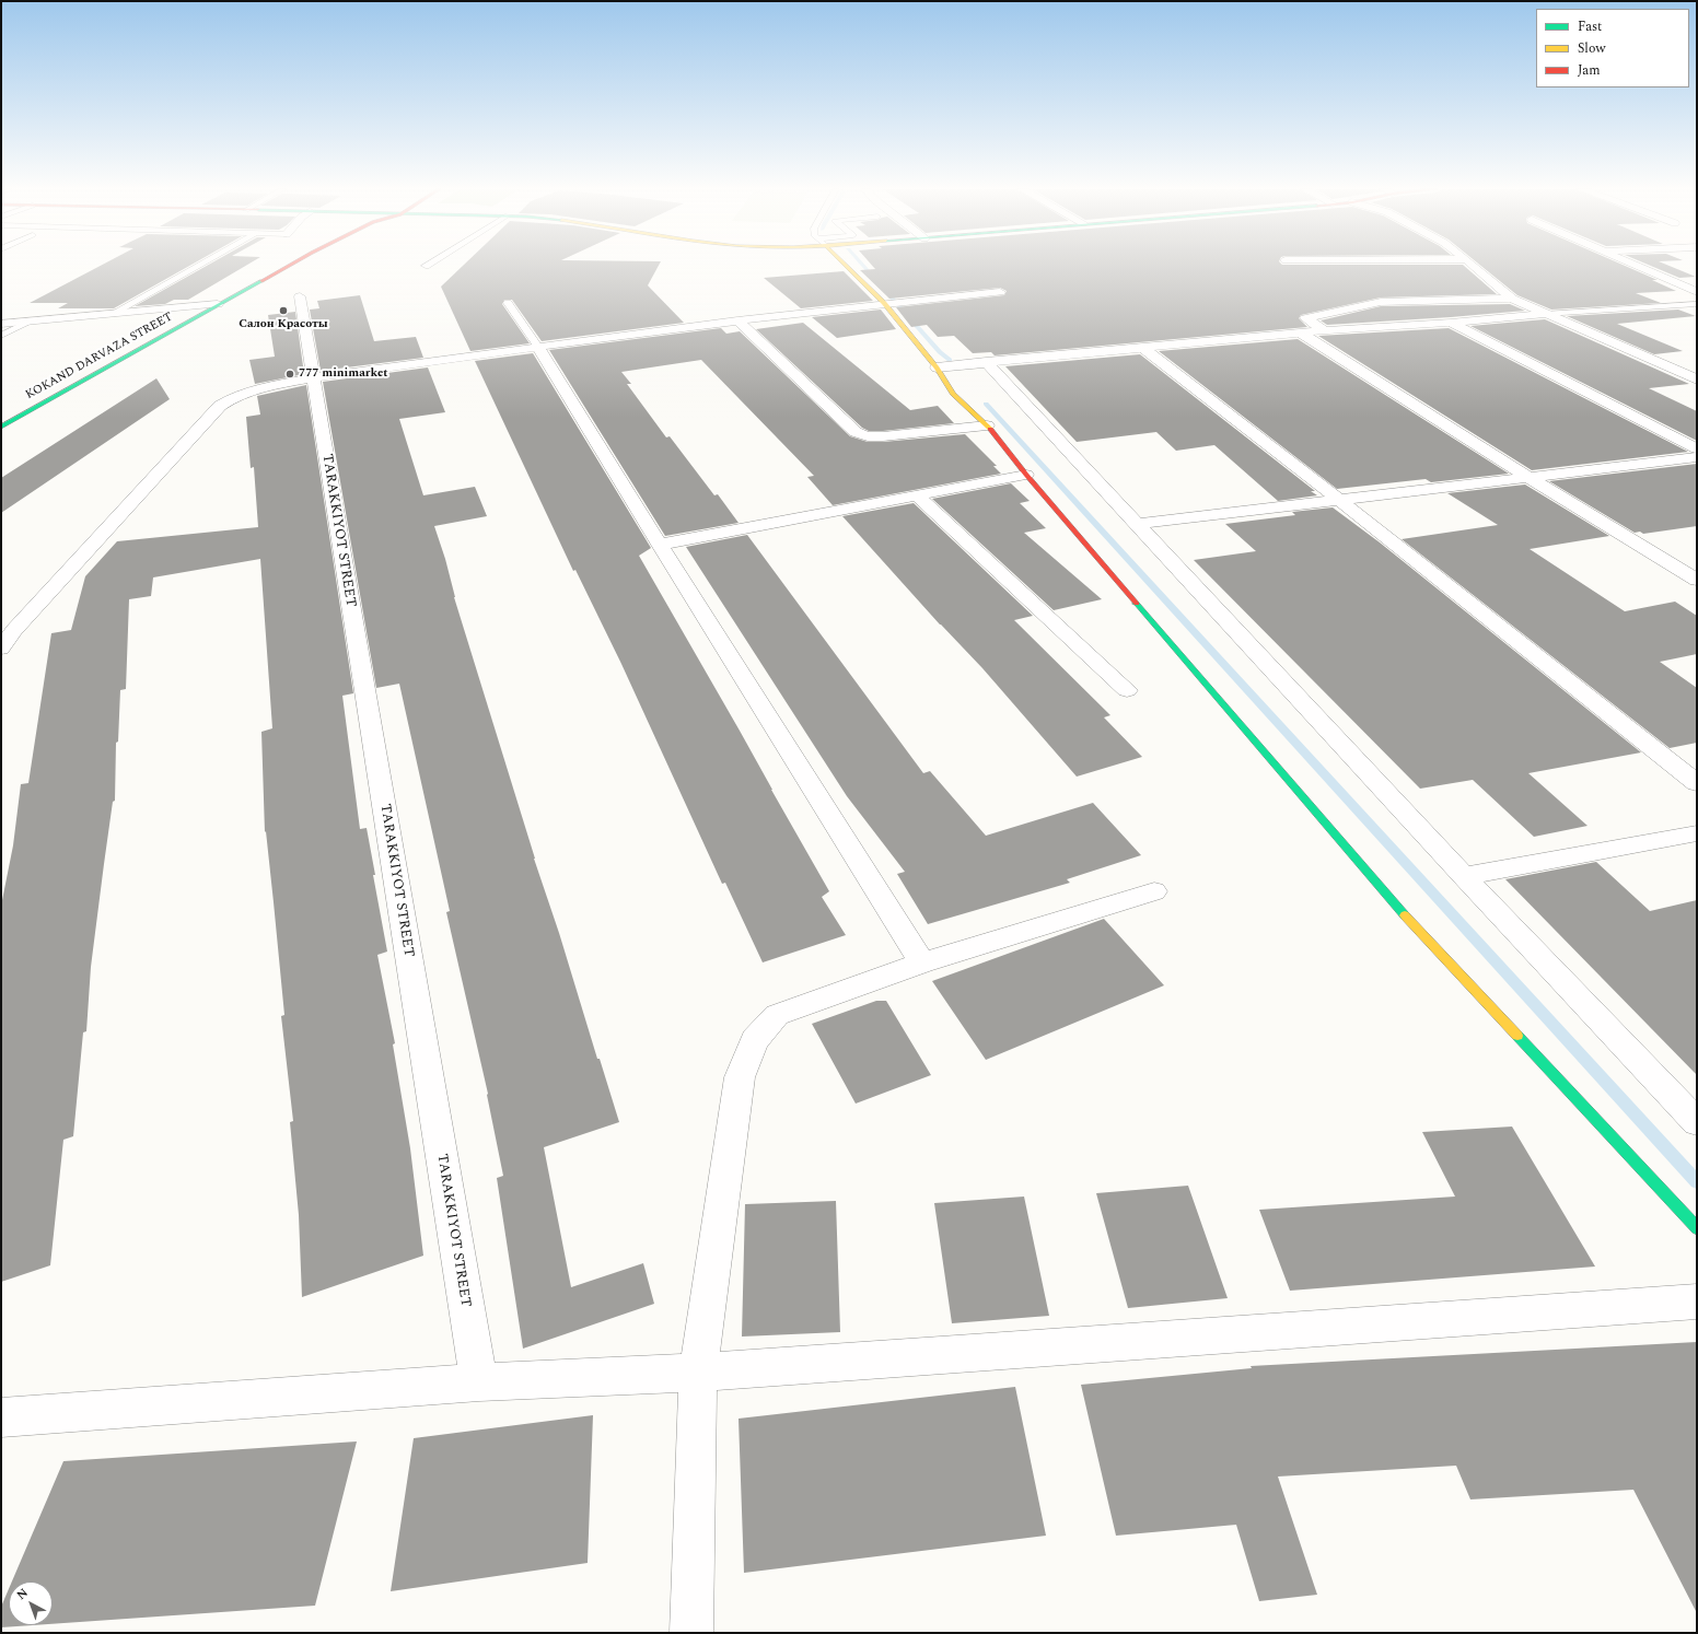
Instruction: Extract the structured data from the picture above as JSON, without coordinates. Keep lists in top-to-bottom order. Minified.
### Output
{"streets":{"street":["KOKAND DARVAZA STREET","TARAKKIYOT STREET"]},"places":["Салон Красоты","777 minimarket"],"legend":["Fast","Slow","Jam"],"north":"top left"}
